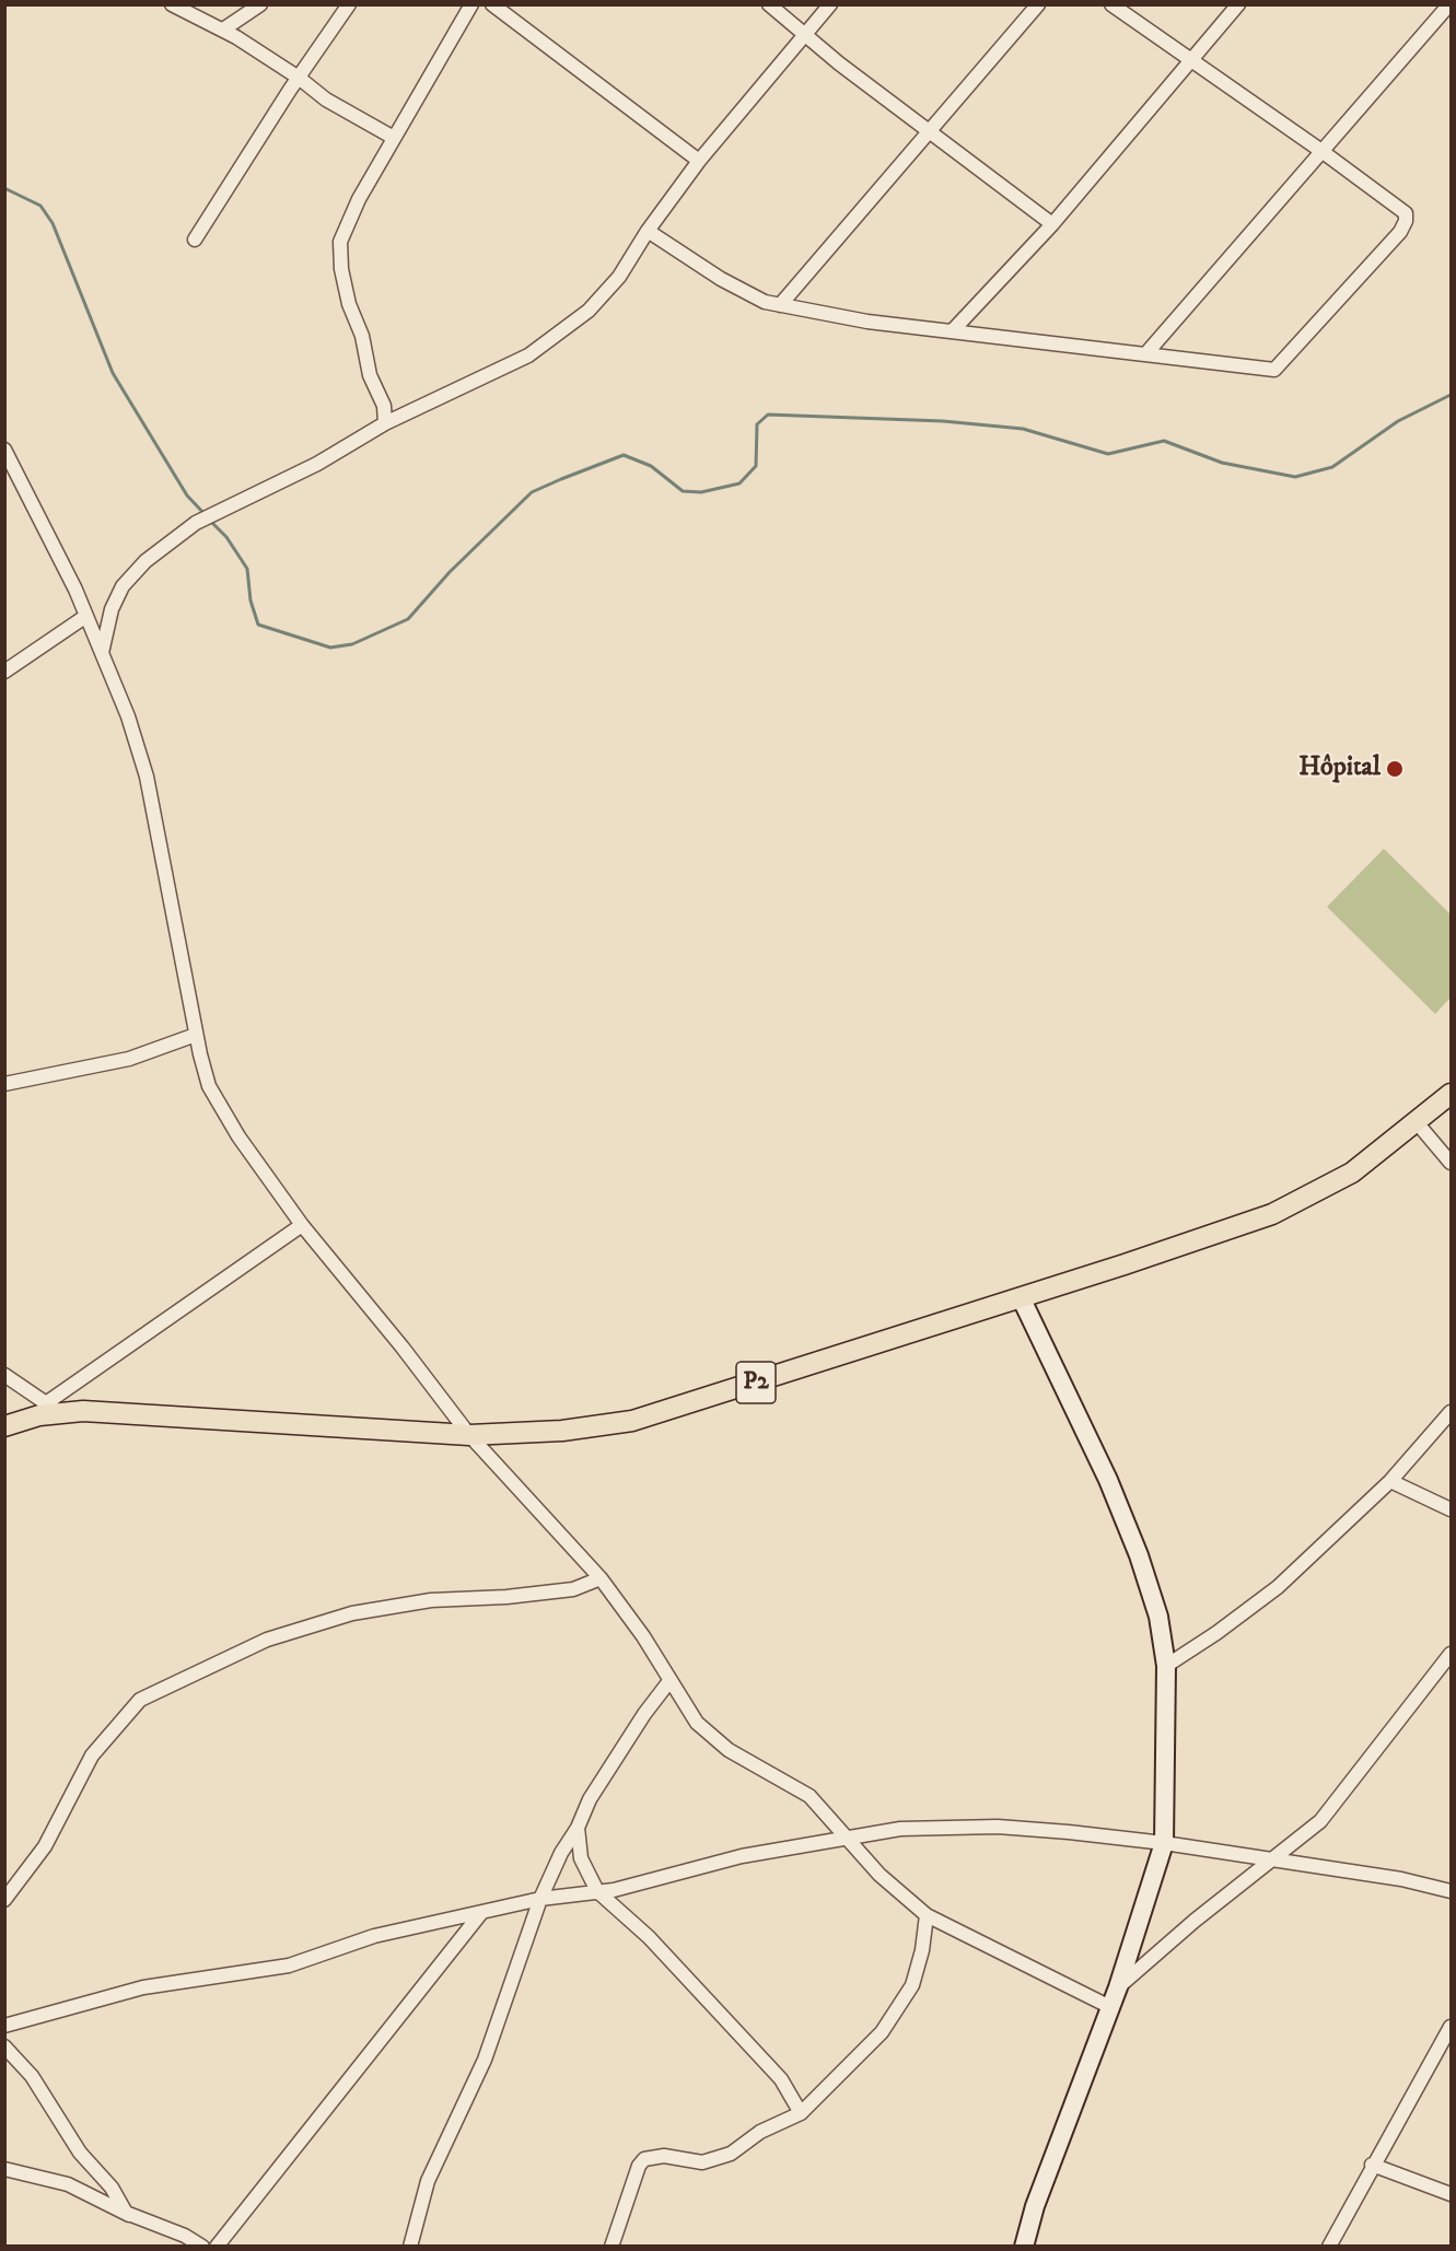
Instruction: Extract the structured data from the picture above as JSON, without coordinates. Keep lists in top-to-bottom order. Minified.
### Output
{"streets":{"main road":["P2"]},"places":["Hôpital"]}
